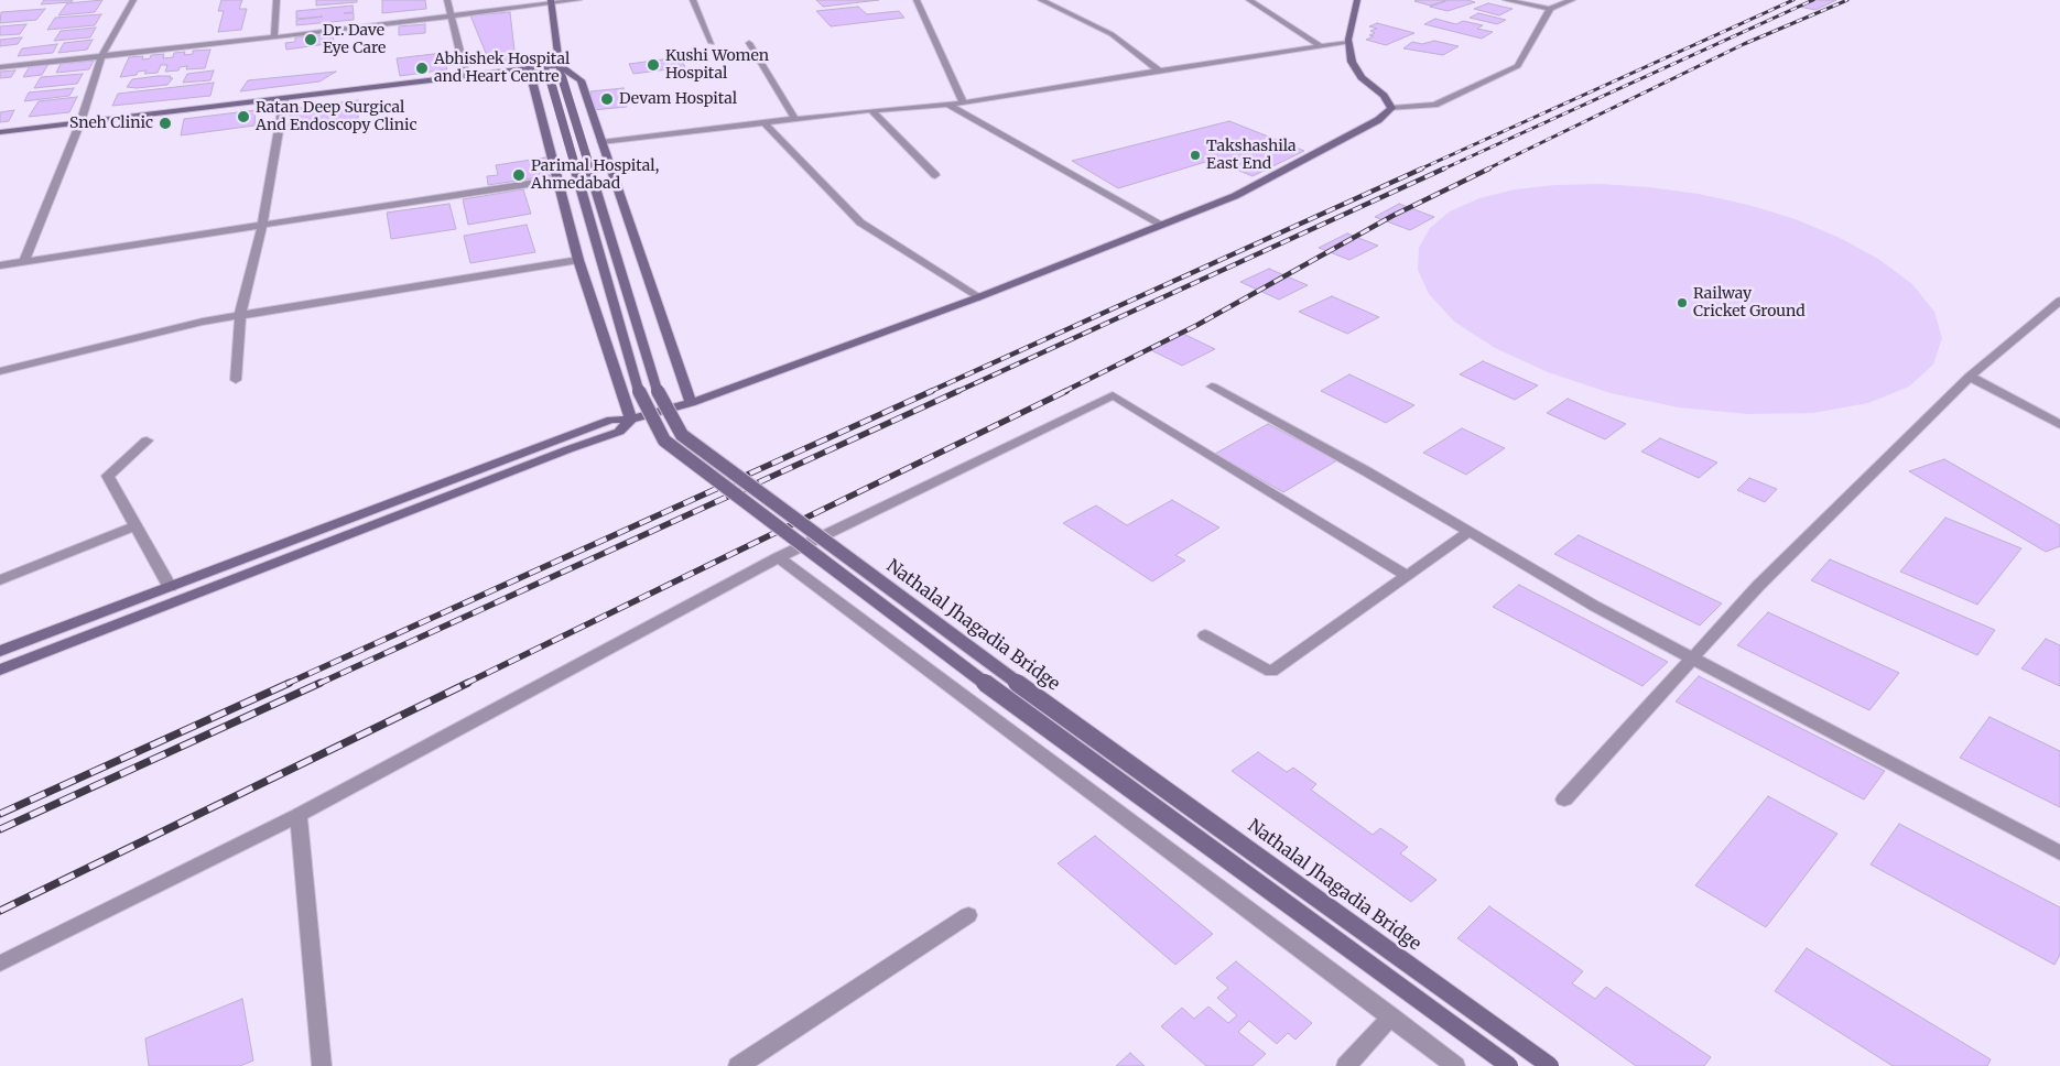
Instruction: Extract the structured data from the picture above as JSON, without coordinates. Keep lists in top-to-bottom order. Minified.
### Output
{"streets":{"street":["Nathalal Jhagadia Bridge"]},"places":["Dr. Dave Eye Care","Kushi Women Hospital","Abhishek Hospital and Heart Centre","Devam Hospital","Ratan Deep Surgical And Endoscopy Clinic","Sneh Clinic","Takshashila East End","Parimal Hospital, Ahmedabad","Railway Cricket Ground"]}
